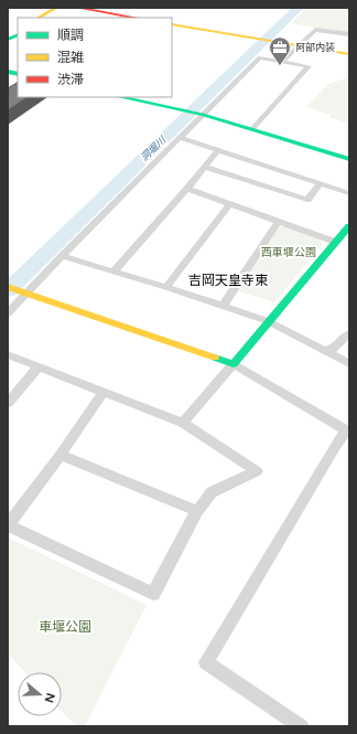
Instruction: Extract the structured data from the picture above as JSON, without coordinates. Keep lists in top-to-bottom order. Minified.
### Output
{"districts":["吉岡天皇寺東"],"water":["洞堀川"],"parks":["西車堰公園","車堰公園"],"places":{"office":["阿部内装"]},"legend":["順調","混雑","渋滞"],"north":"right"}
